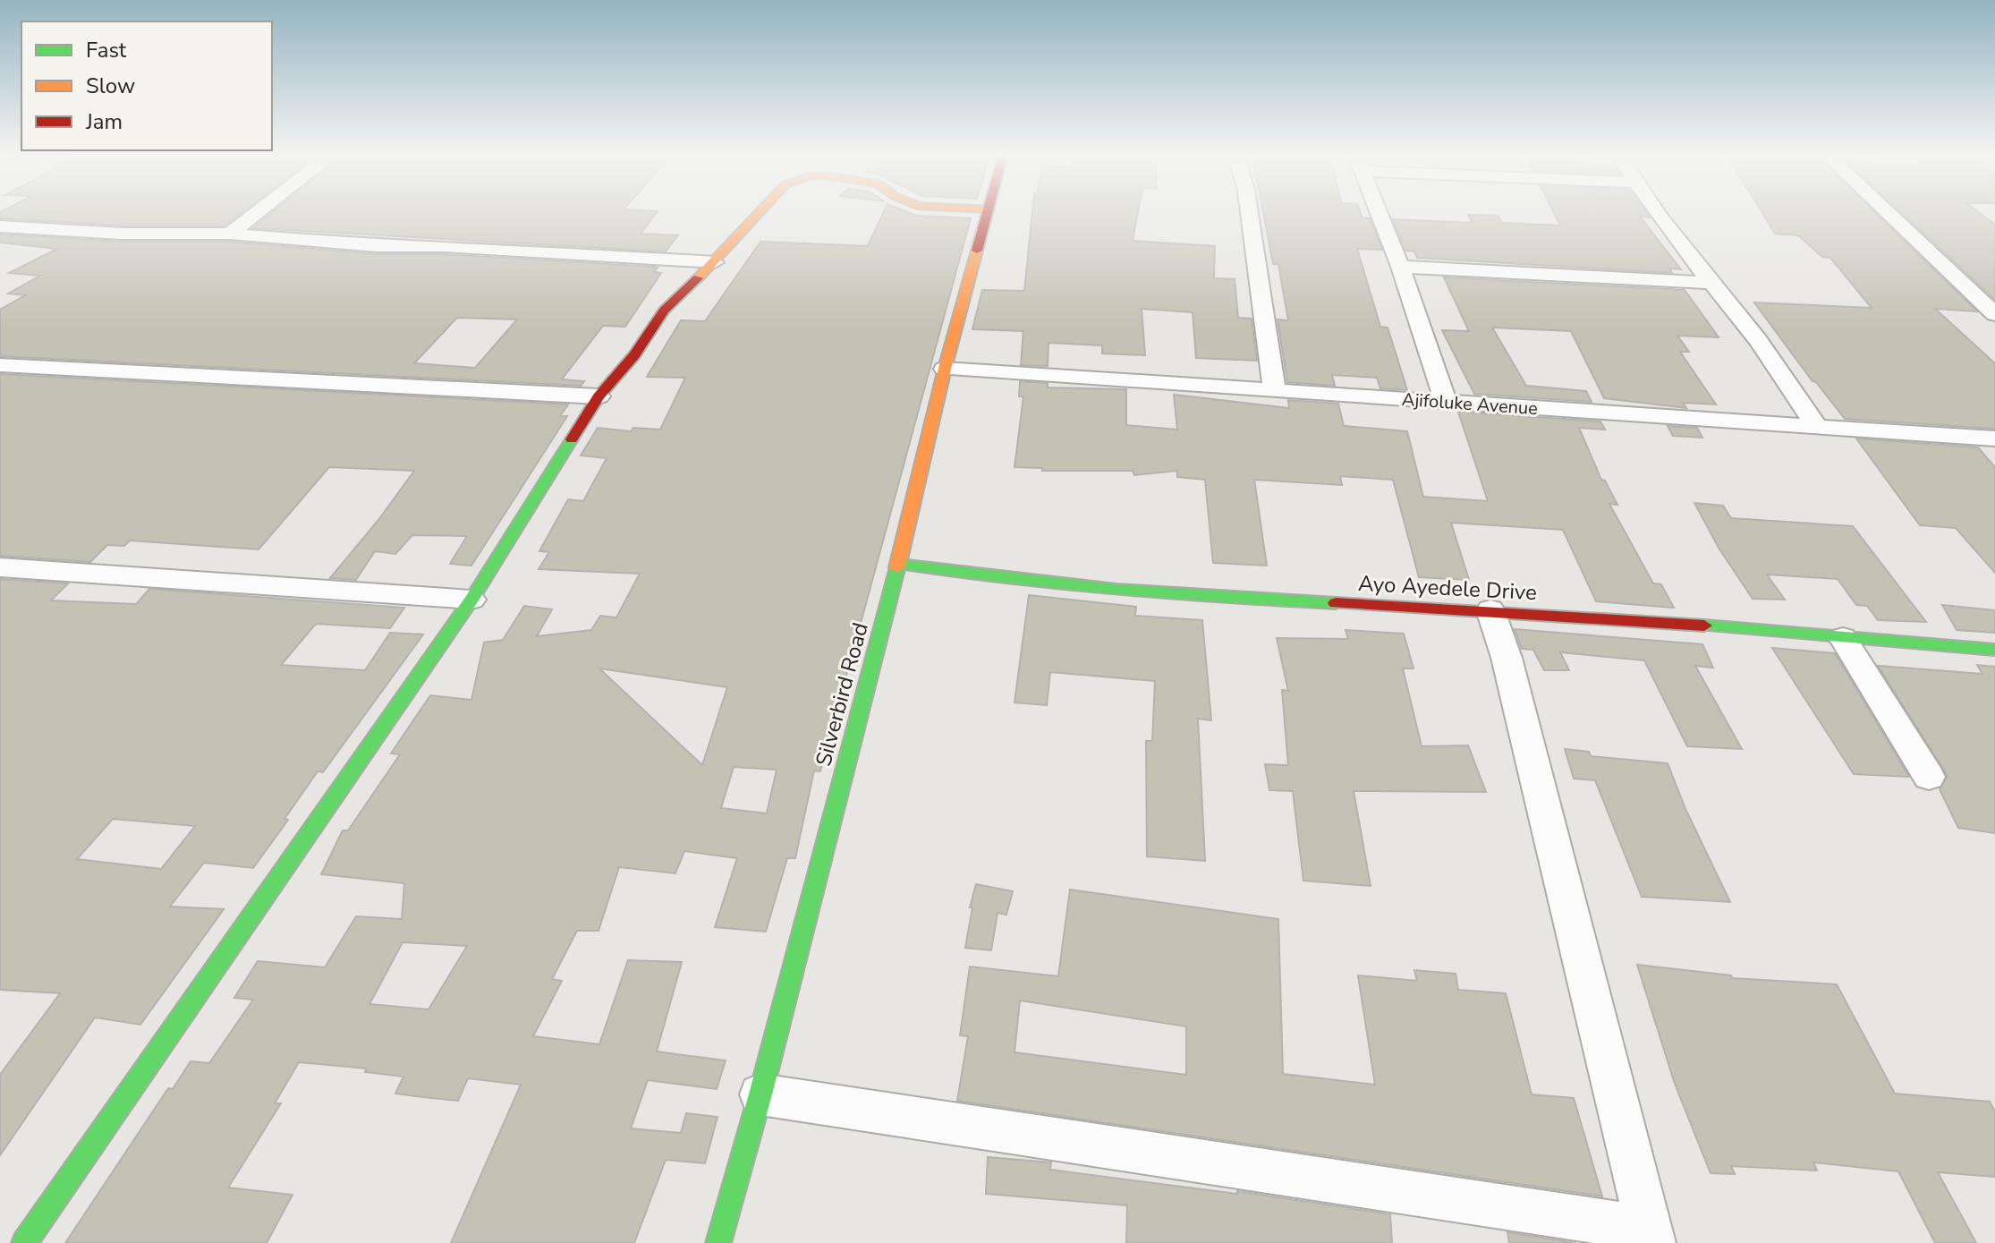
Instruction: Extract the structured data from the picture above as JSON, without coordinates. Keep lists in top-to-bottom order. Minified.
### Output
{"streets":{"street":["Ajifoluke Avenue","Ayo Ayedele Drive","Silverbird Road"]},"crossings":[["Ajifoluke Avenue","Silverbird Road"],["Ayo Ayedele Drive","Silverbird Road"]],"legend":["Fast","Slow","Jam"]}
